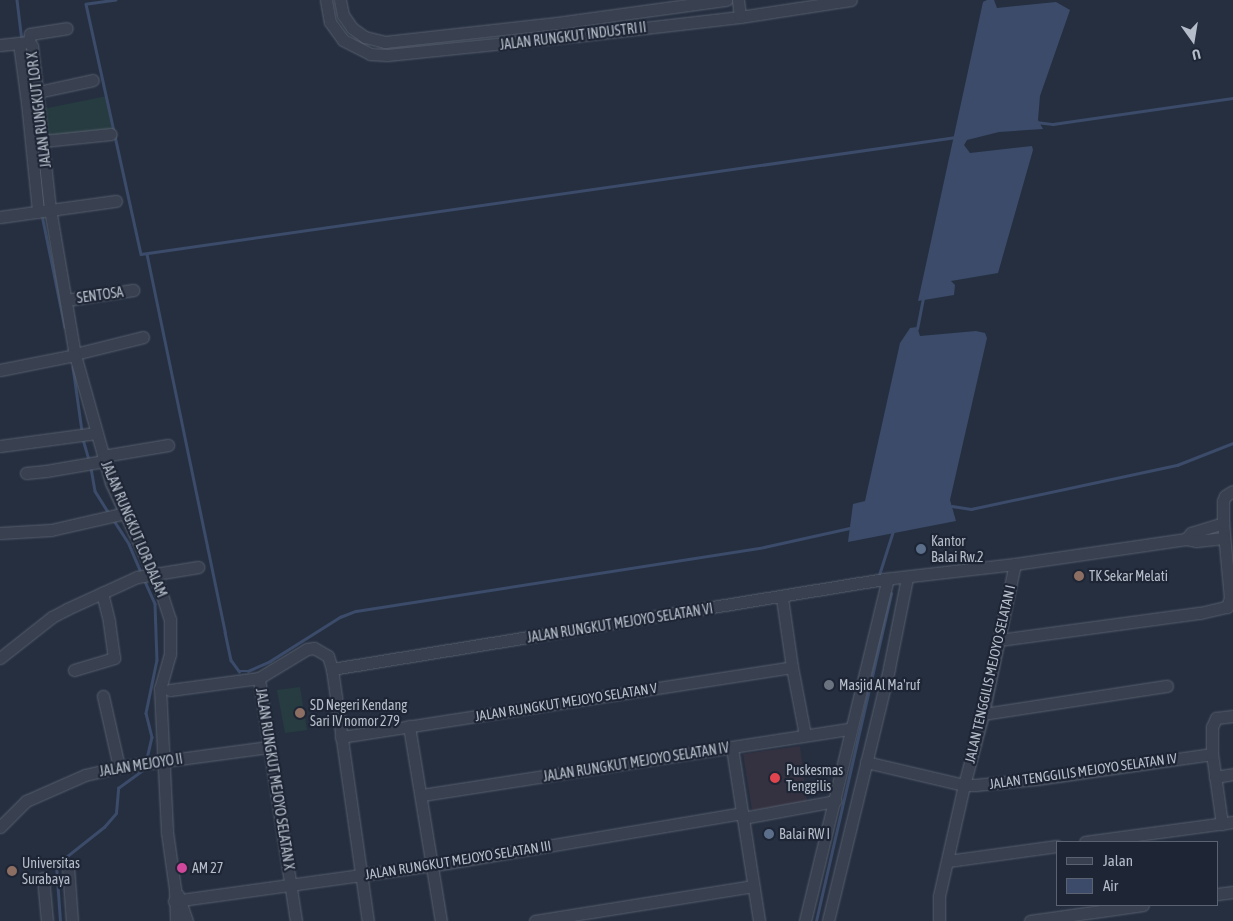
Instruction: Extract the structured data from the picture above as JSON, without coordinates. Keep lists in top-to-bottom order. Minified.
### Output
{"streets":{"street":["JALAN RUNGKUT INDUSTRI II","JALAN RUNGKUT LOR X","SENTOSA","JALAN RUNGKUT LOR DALAM","JALAN RUNGKUT MEJOYO SELATAN VI","JALAN TENGGILIS MEJOYO SELATAN I","JALAN RUNGKUT MEJOYO SELATAN V","JALAN RUNGKUT MEJOYO SELATAN IV","JALAN MEJOYO II","JALAN TENGGILIS MEJOYO SELATAN IV","JALAN RUNGKUT MEJOYO SELATAN X","JALAN RUNGKUT MEJOYO SELATAN III"]},"crossings":[["JALAN RUNGKUT LOR X","JALAN RUNGKUT LOR DALAM"],["SENTOSA","JALAN RUNGKUT LOR DALAM"],["JALAN RUNGKUT LOR DALAM","JALAN MEJOYO II"],["JALAN RUNGKUT LOR DALAM","JALAN RUNGKUT MEJOYO SELATAN III"],["JALAN RUNGKUT MEJOYO SELATAN VI","JALAN TENGGILIS MEJOYO SELATAN I"],["JALAN RUNGKUT MEJOYO SELATAN VI","JALAN RUNGKUT MEJOYO SELATAN X"],["JALAN TENGGILIS MEJOYO SELATAN I","JALAN TENGGILIS MEJOYO SELATAN IV"],["JALAN RUNGKUT MEJOYO SELATAN V","JALAN RUNGKUT MEJOYO SELATAN X"],["JALAN MEJOYO II","JALAN RUNGKUT MEJOYO SELATAN X"],["JALAN RUNGKUT MEJOYO SELATAN X","JALAN RUNGKUT MEJOYO SELATAN III"]],"places":["Kantor Balai Rw.2","TK Sekar Melati","Masjid Al Ma'ruf","SD Negeri Kendang Sari IV nomor 279","Puskesmas Tenggilis","Balai RW I","AM 27","Universitas Surabaya"],"legend":["Jalan","Air"],"north":"bottom"}
